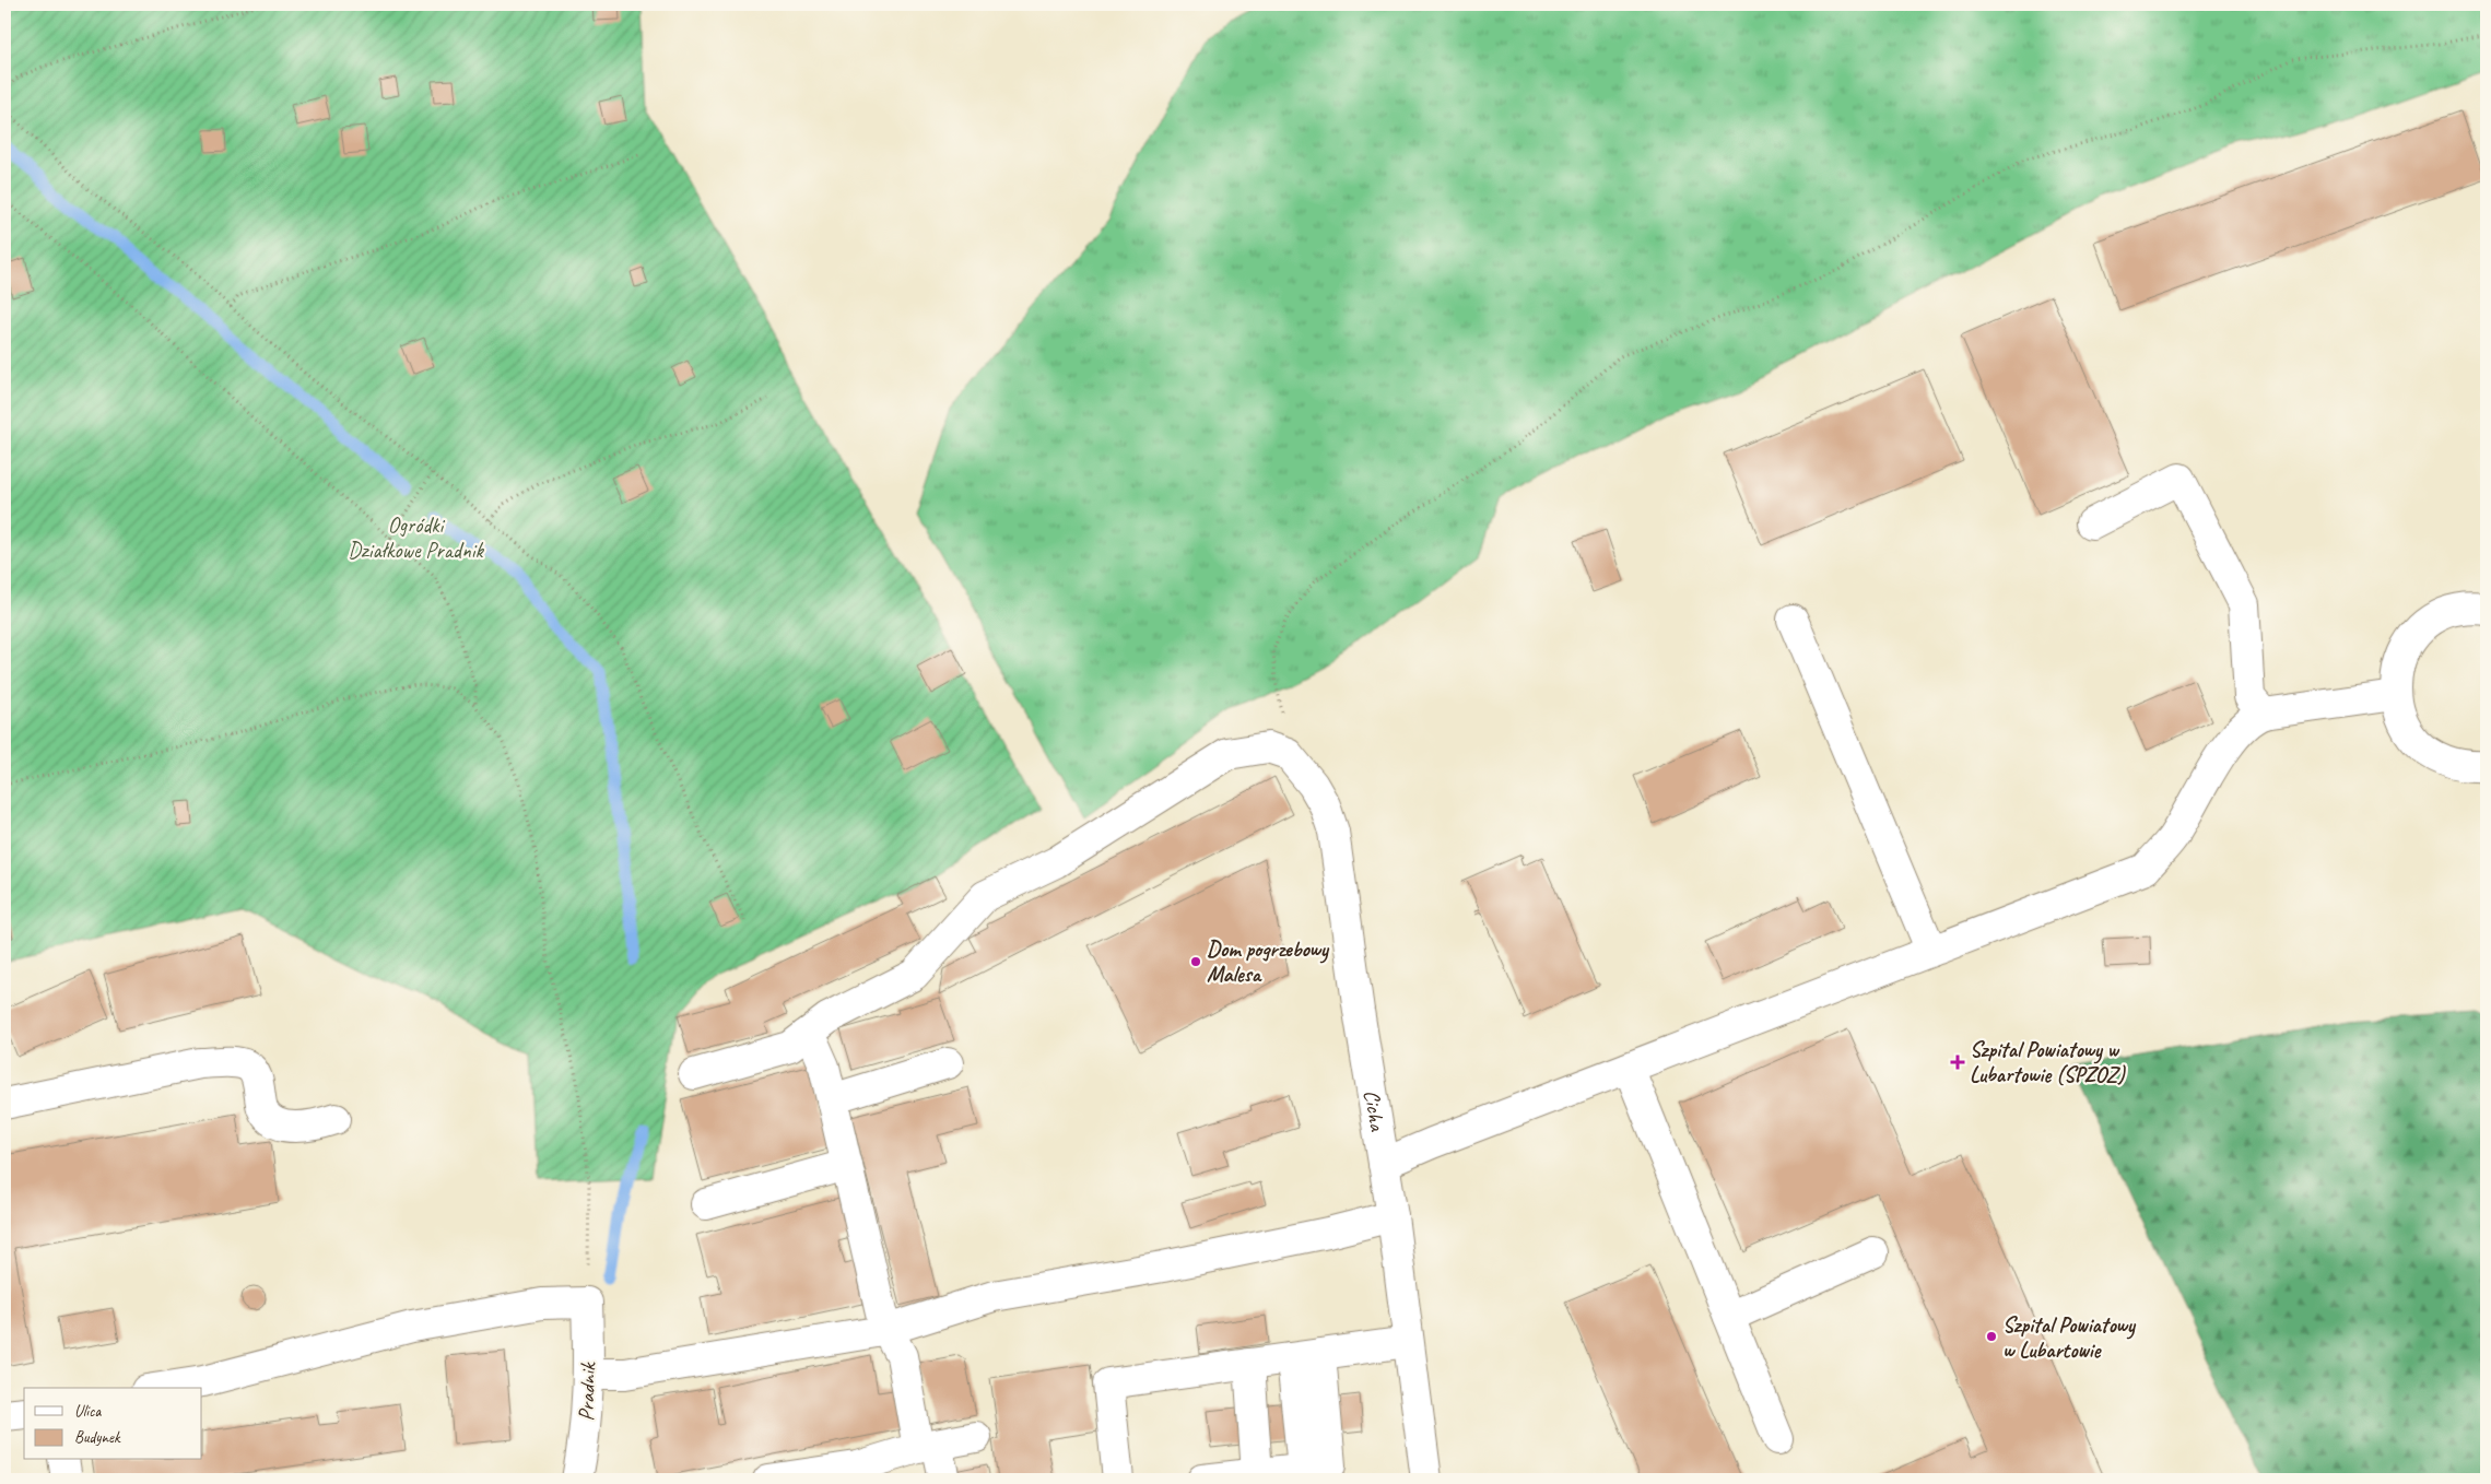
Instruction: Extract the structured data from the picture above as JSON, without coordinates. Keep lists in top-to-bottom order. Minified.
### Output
{"streets":{"street":["Cicha","Pradnik"]},"parks":["Ogródki Działkowe Pradnik"],"places":{"other":["Dom pogrzebowy Malesa","Szpital Powiatowy w Lubartowie"],"health":["Szpital Powiatowy w Lubartowie (SPZOZ)"]},"legend":["Ulica","Budynek"]}
